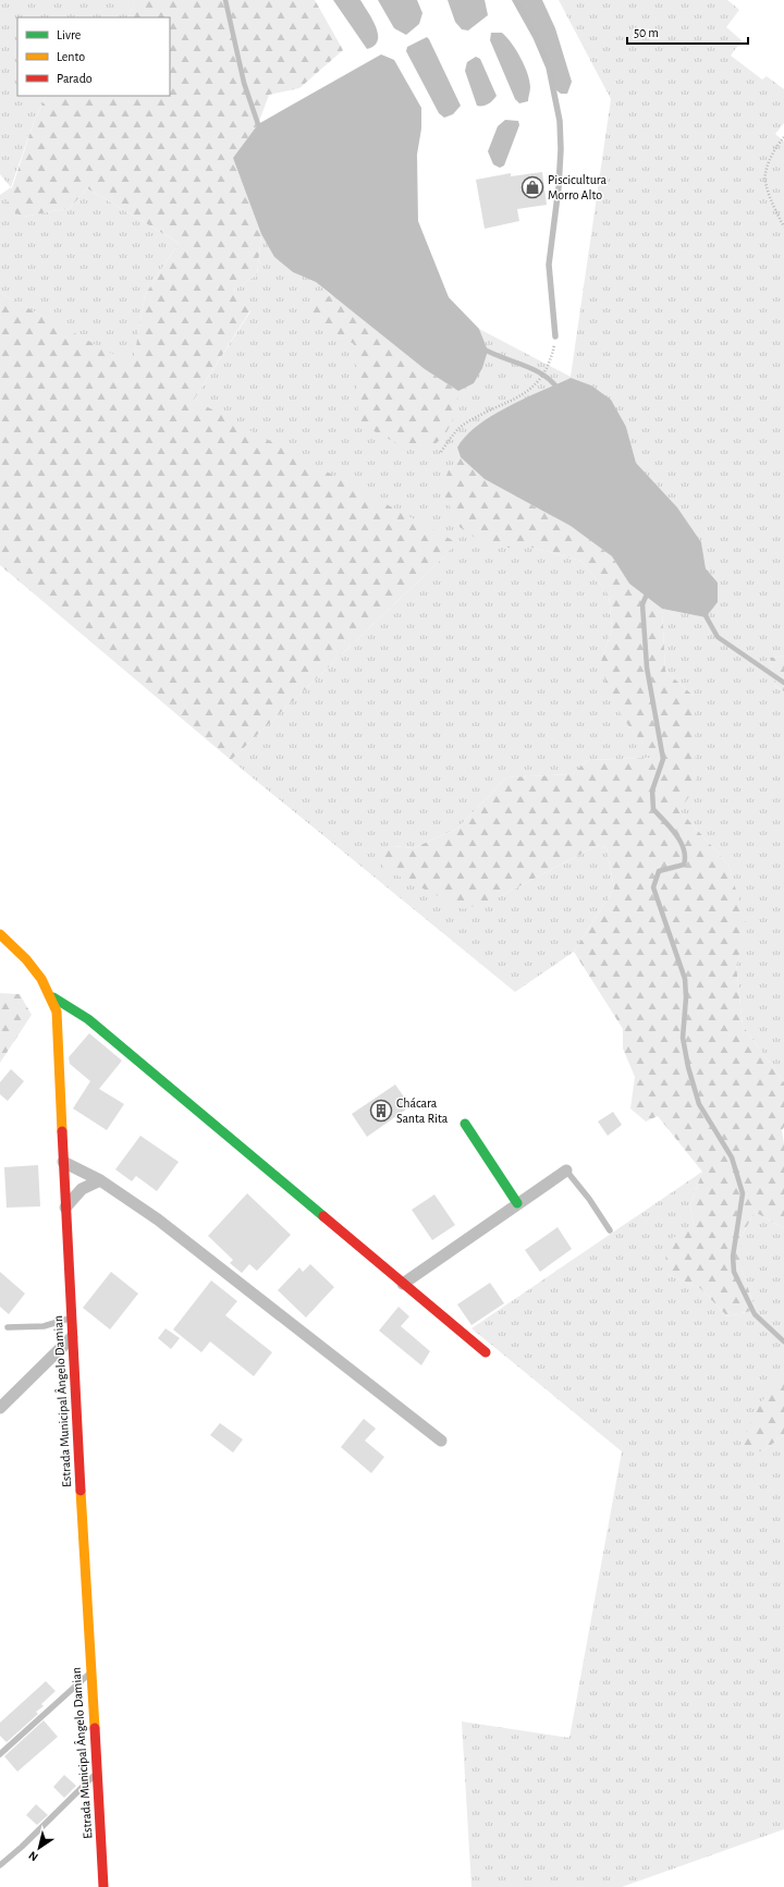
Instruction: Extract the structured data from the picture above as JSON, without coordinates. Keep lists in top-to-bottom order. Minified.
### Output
{"streets":{"street":["Estrada Municipal Ângelo Damian"]},"places":{"shop":["Piscicultura Morro Alto"],"building":["Chácara Santa Rita"]},"legend":["Livre","Lento","Parado"],"scale_bar":"50 m","north":"bottom left"}
